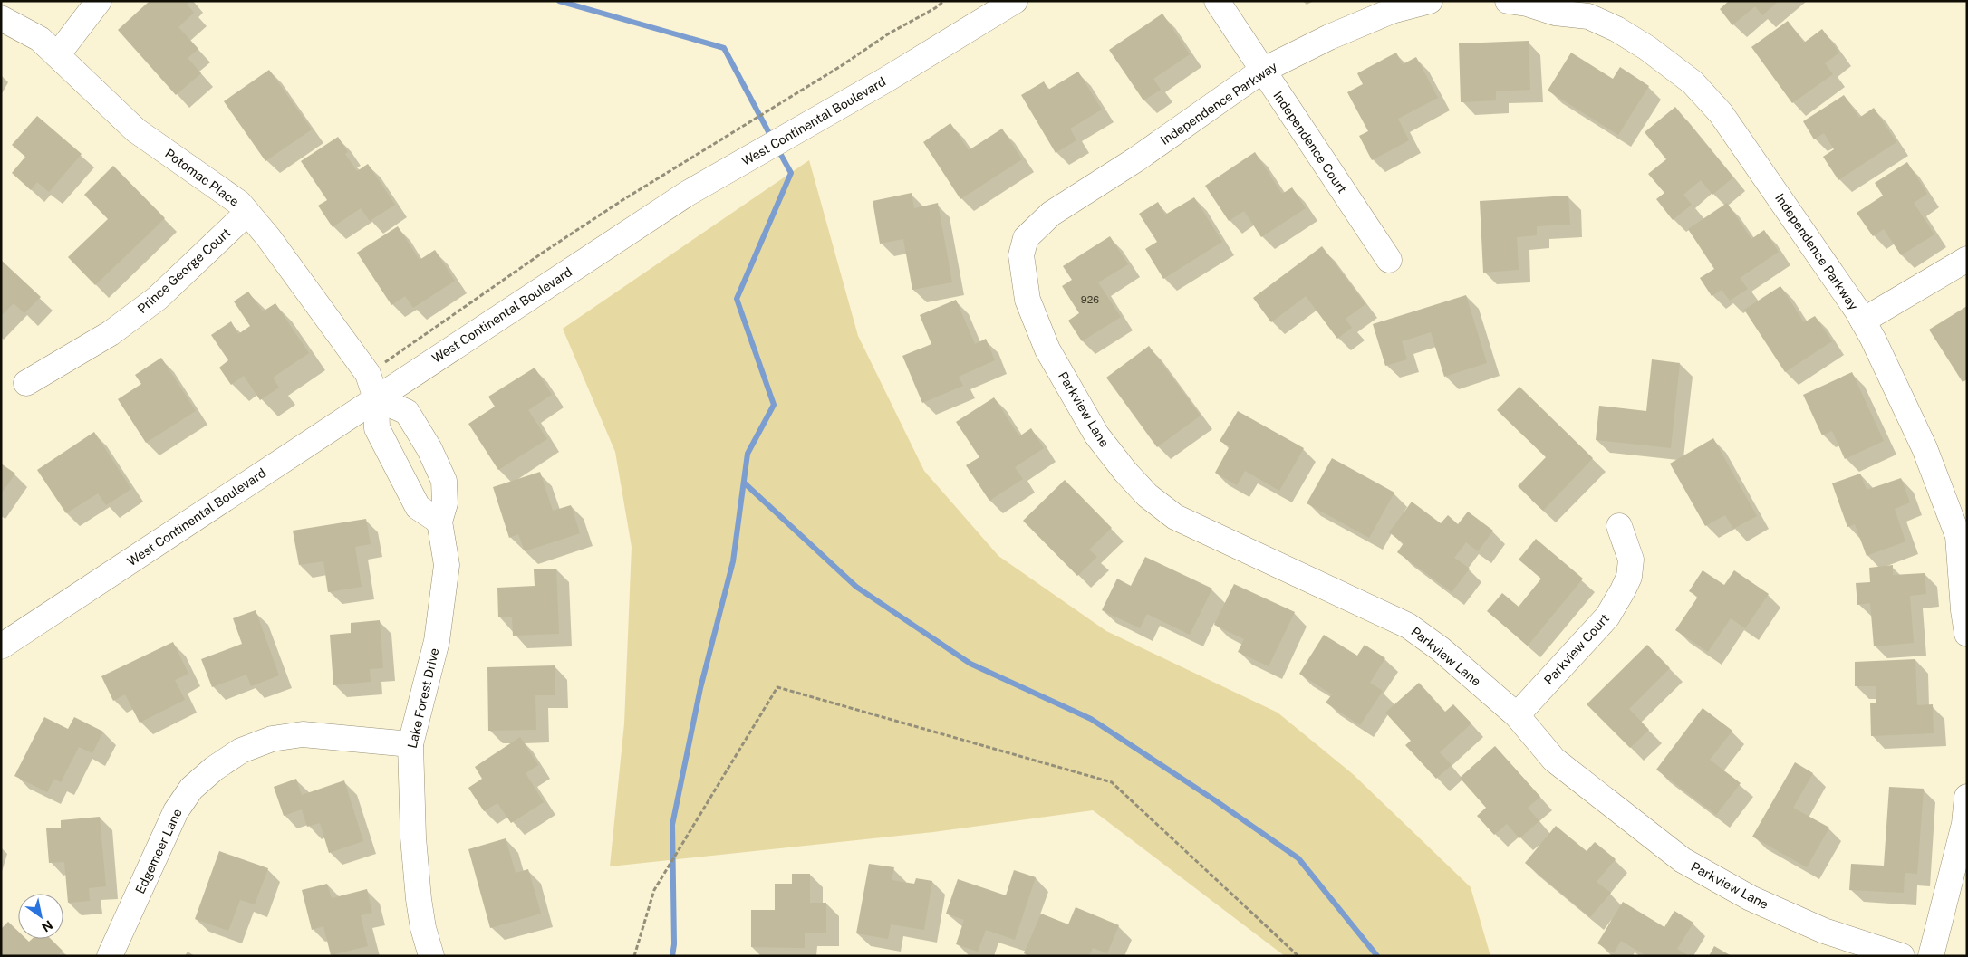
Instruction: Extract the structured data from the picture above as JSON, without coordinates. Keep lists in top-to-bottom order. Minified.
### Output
{"streets":{"street":["Independence Parkway","West Continental Boulevard","Independence Court","Potomac Place","Prince George Court","Parkview Lane","Parkview Court","Lake Forest Drive","Edgemeer Lane"]},"crossings":[["Independence Parkway","Independence Court"],["Independence Parkway","Parkview Lane"],["West Continental Boulevard","Potomac Place"],["West Continental Boulevard","Lake Forest Drive"],["Potomac Place","Prince George Court"],["Potomac Place","Lake Forest Drive"],["Parkview Lane","Parkview Court"],["Lake Forest Drive","Edgemeer Lane"]],"house_numbers":["926"],"north":"bottom right"}
